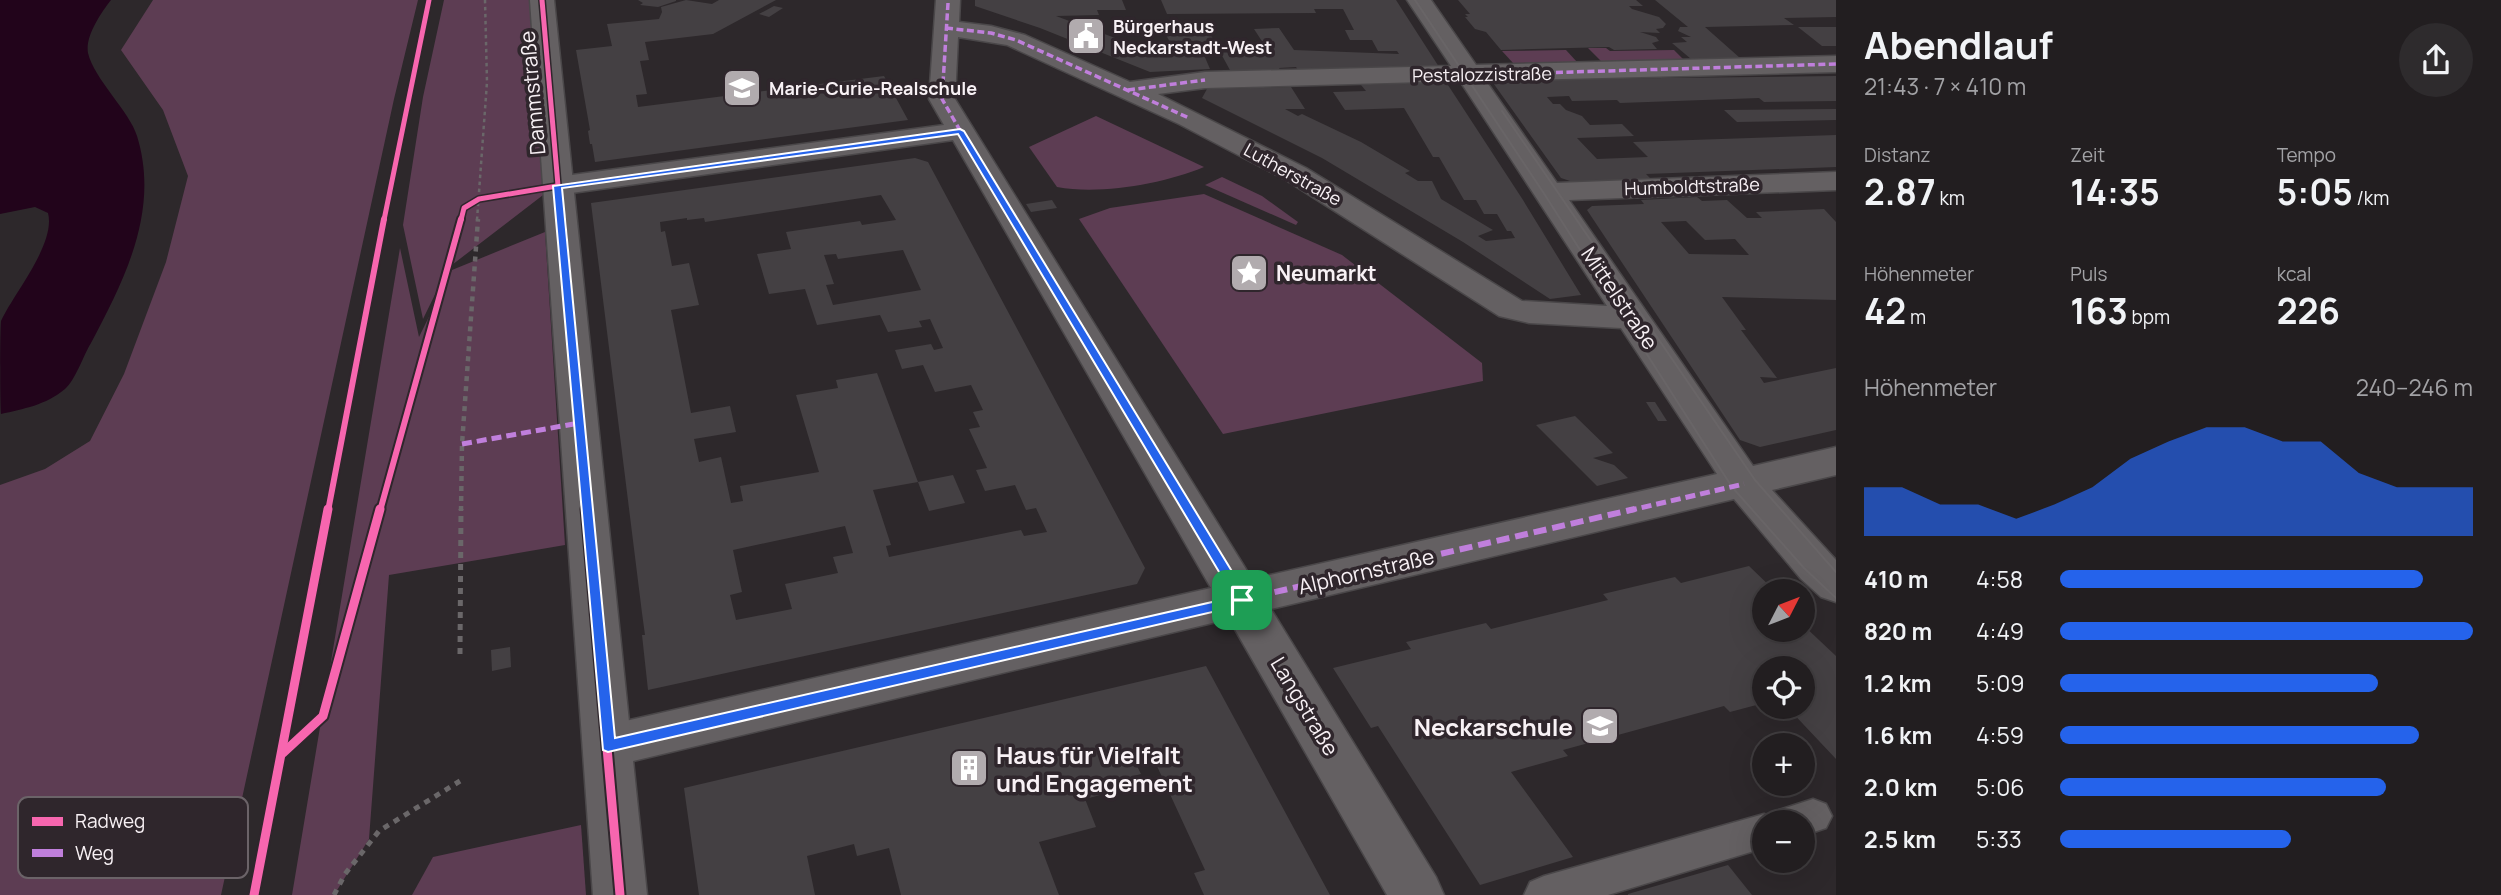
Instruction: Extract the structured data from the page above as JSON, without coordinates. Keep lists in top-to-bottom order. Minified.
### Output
{"streets":{"street":["Pestalozzistraße","Dammstraße","Lutherstraße","Humboldtstraße","Mittelstraße","Alphornstraße","Langstraße"]},"crossings":[["Pestalozzistraße","Lutherstraße"],["Pestalozzistraße","Mittelstraße"],["Dammstraße","Alphornstraße"],["Lutherstraße","Mittelstraße"],["Lutherstraße","Langstraße"],["Humboldtstraße","Mittelstraße"],["Mittelstraße","Alphornstraße"],["Alphornstraße","Langstraße"]],"places":{"public building":["Bürgerhaus Neckarstadt-West"],"school or university":["Marie-Curie-Realschule","Neckarschule"],"place":["Neumarkt"],"building":["Haus für Vielfalt und Engagement"]},"legend":["Radweg","Weg"],"north":"top right","page":{"heading":["Abendlauf","21:43 · 7 × 410 m"],"stats":[["Distanz","2.87 km"],["Zeit","14:35"],["Tempo","5:05 /km"],["Höhenmeter","42 m"],["Puls","163 bpm"],["kcal","226"]],"chart":["Höhenmeter","240–246 m"],"list":[{"name":"410 m","note":"4:58"},{"name":"820 m","note":"4:49"},{"name":"1.2 km","note":"5:09"},{"name":"1.6 km","note":"4:59"},{"name":"2.0 km","note":"5:06"},{"name":"2.5 km","note":"5:33"}],"map_buttons":["+","−"]}}
